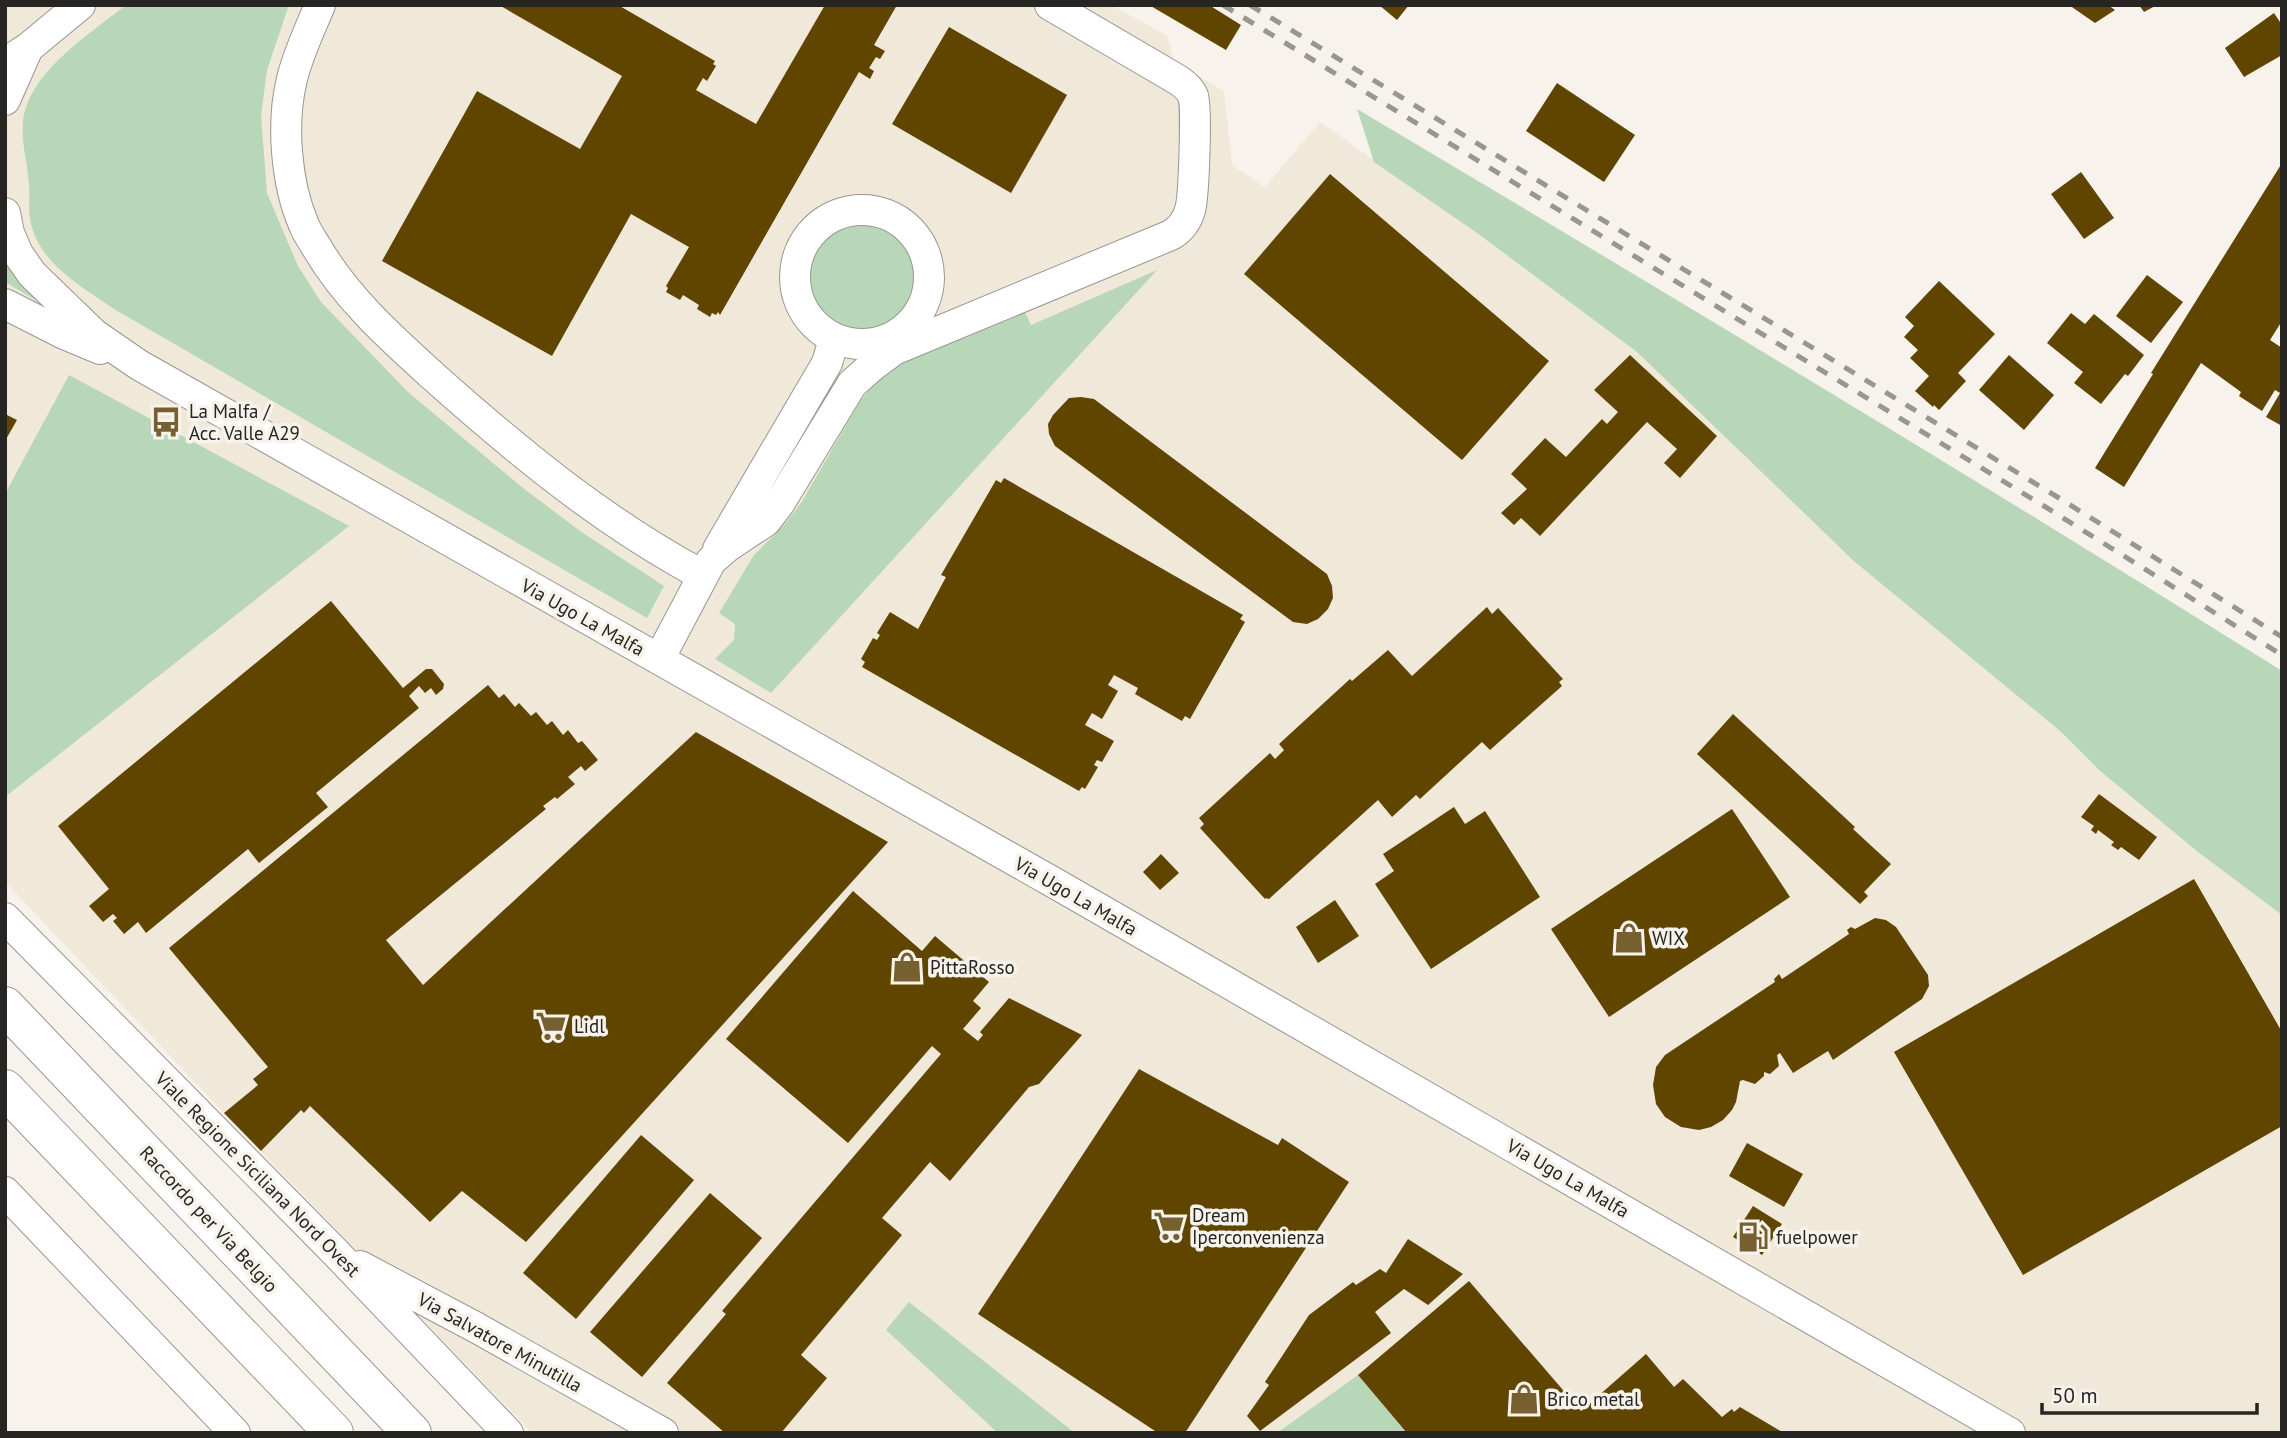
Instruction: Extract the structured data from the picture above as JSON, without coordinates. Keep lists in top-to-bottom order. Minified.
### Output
{"streets":{"highway":["Raccordo per Via Belgio"],"street":["Via Ugo La Malfa","Viale Regione Siciliana Nord Ovest","Via Salvatore Minutilla"]},"crossings":[["Viale Regione Siciliana Nord Ovest","Via Salvatore Minutilla"]],"places":{"bus stop":["La Malfa / Acc. Valle A29"],"shop":["WIX","PittaRosso","Brico metal"],"supermarket":["Lidl","Dream Iperconvenienza"],"fuel station":["fuelpower"]},"scale_bar":"50 m"}
